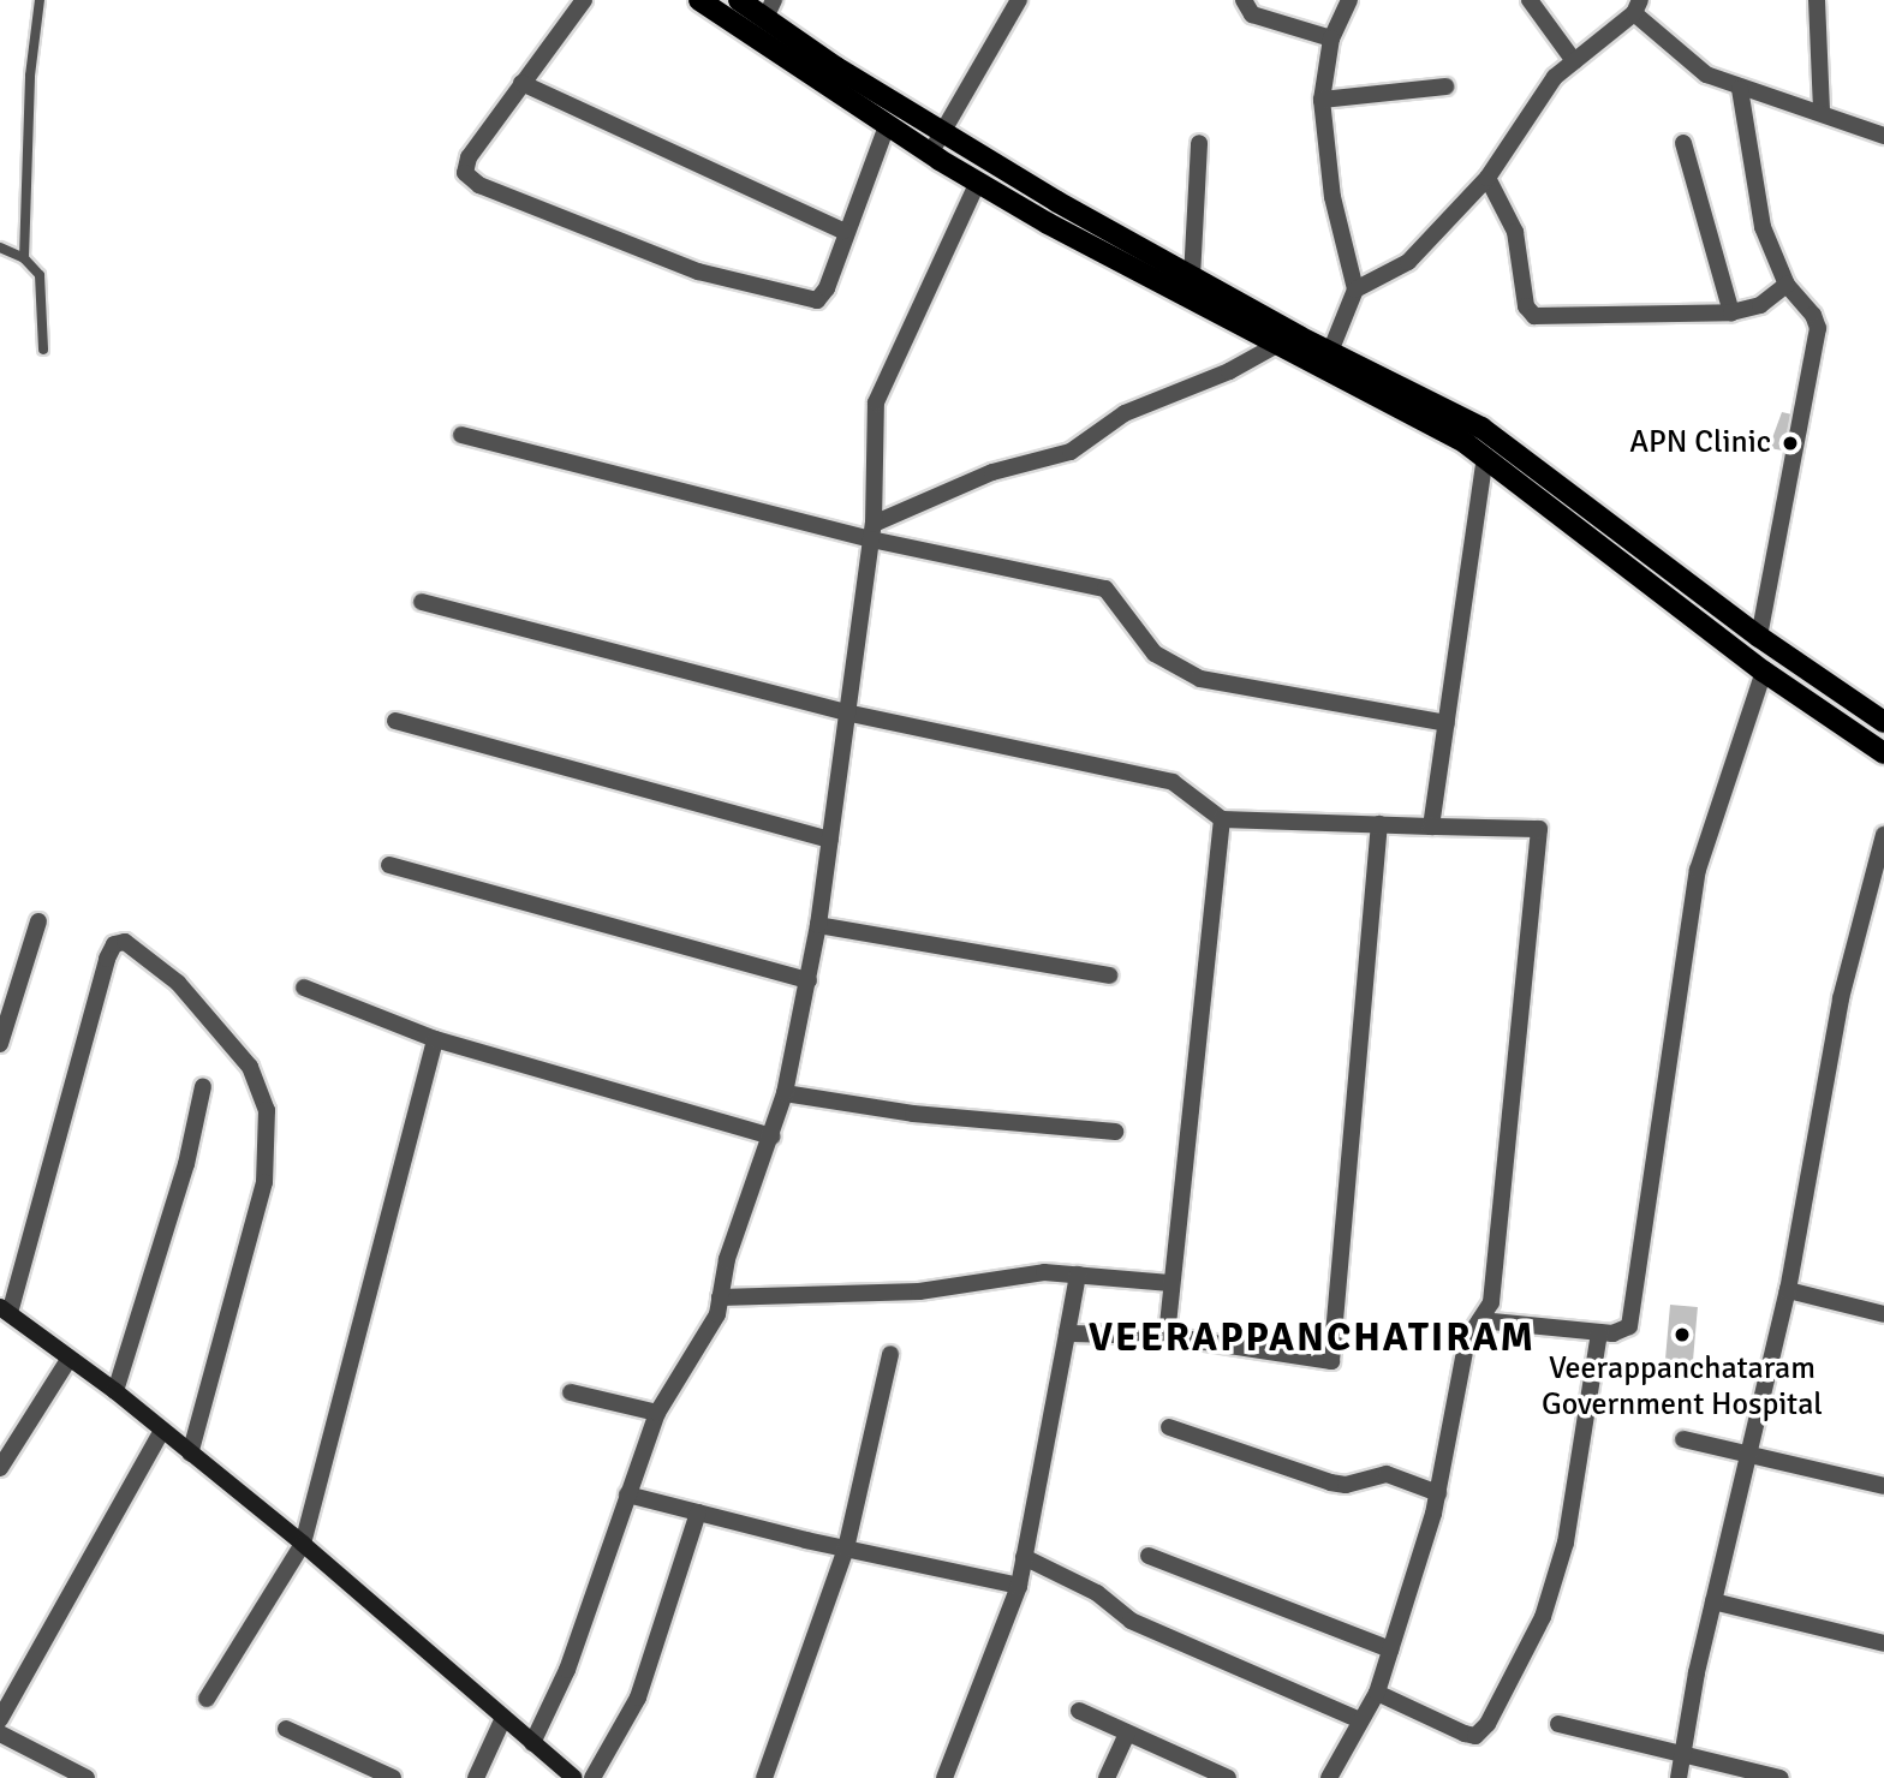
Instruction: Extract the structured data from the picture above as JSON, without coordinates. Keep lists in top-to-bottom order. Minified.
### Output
{"districts":["VEERAPPANCHATIRAM"],"places":["APN Clinic","Veerappanchataram Government Hospital"]}
